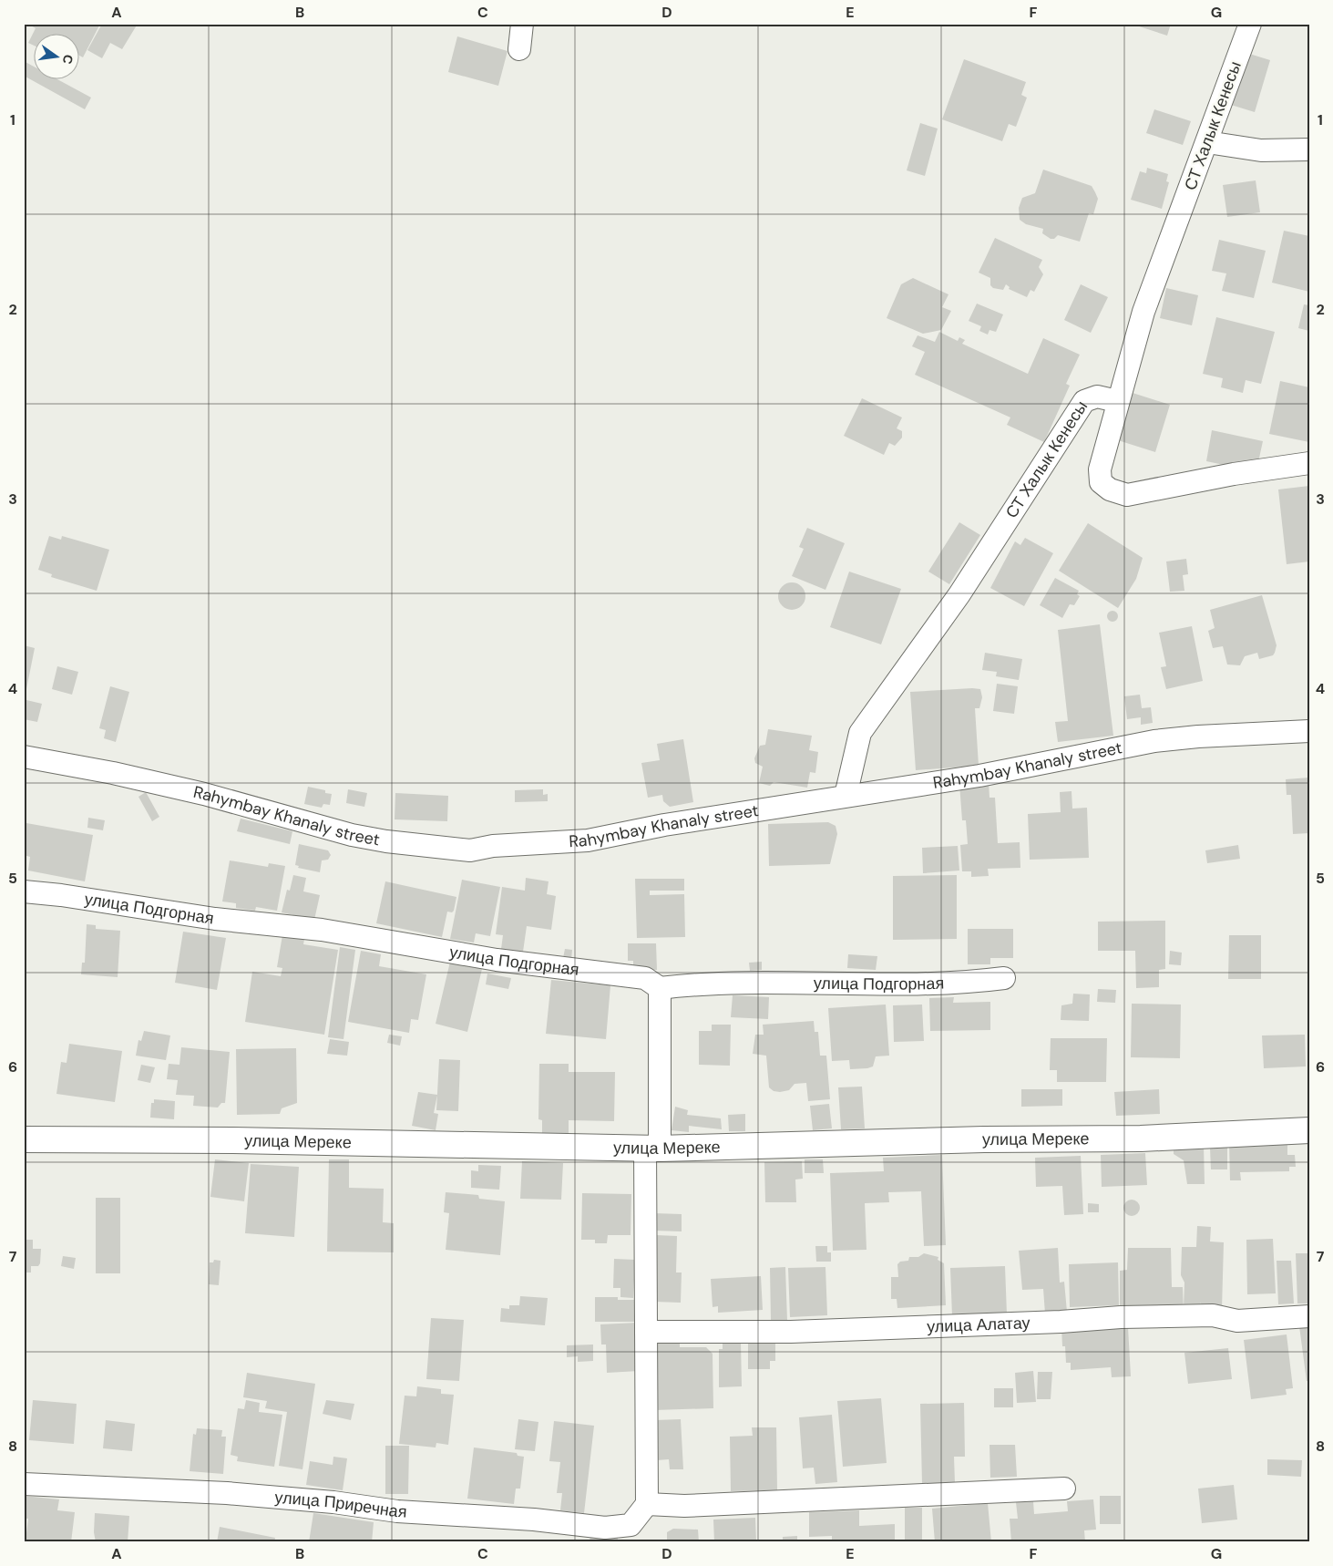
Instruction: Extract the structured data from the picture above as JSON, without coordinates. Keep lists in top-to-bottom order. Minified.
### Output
{"streets":{"street":["СТ Халык Кенесы","Rahymbay Khanaly street","улица Подгорная","улица Мереке","улица Алатау","улица Приречная"]},"crossings":[["СТ Халык Кенесы","Rahymbay Khanaly street"]],"north":"right","grid":{"columns":["A","B","C","D","E","F","G"],"rows":["1","2","3","4","5","6","7","8"]}}
